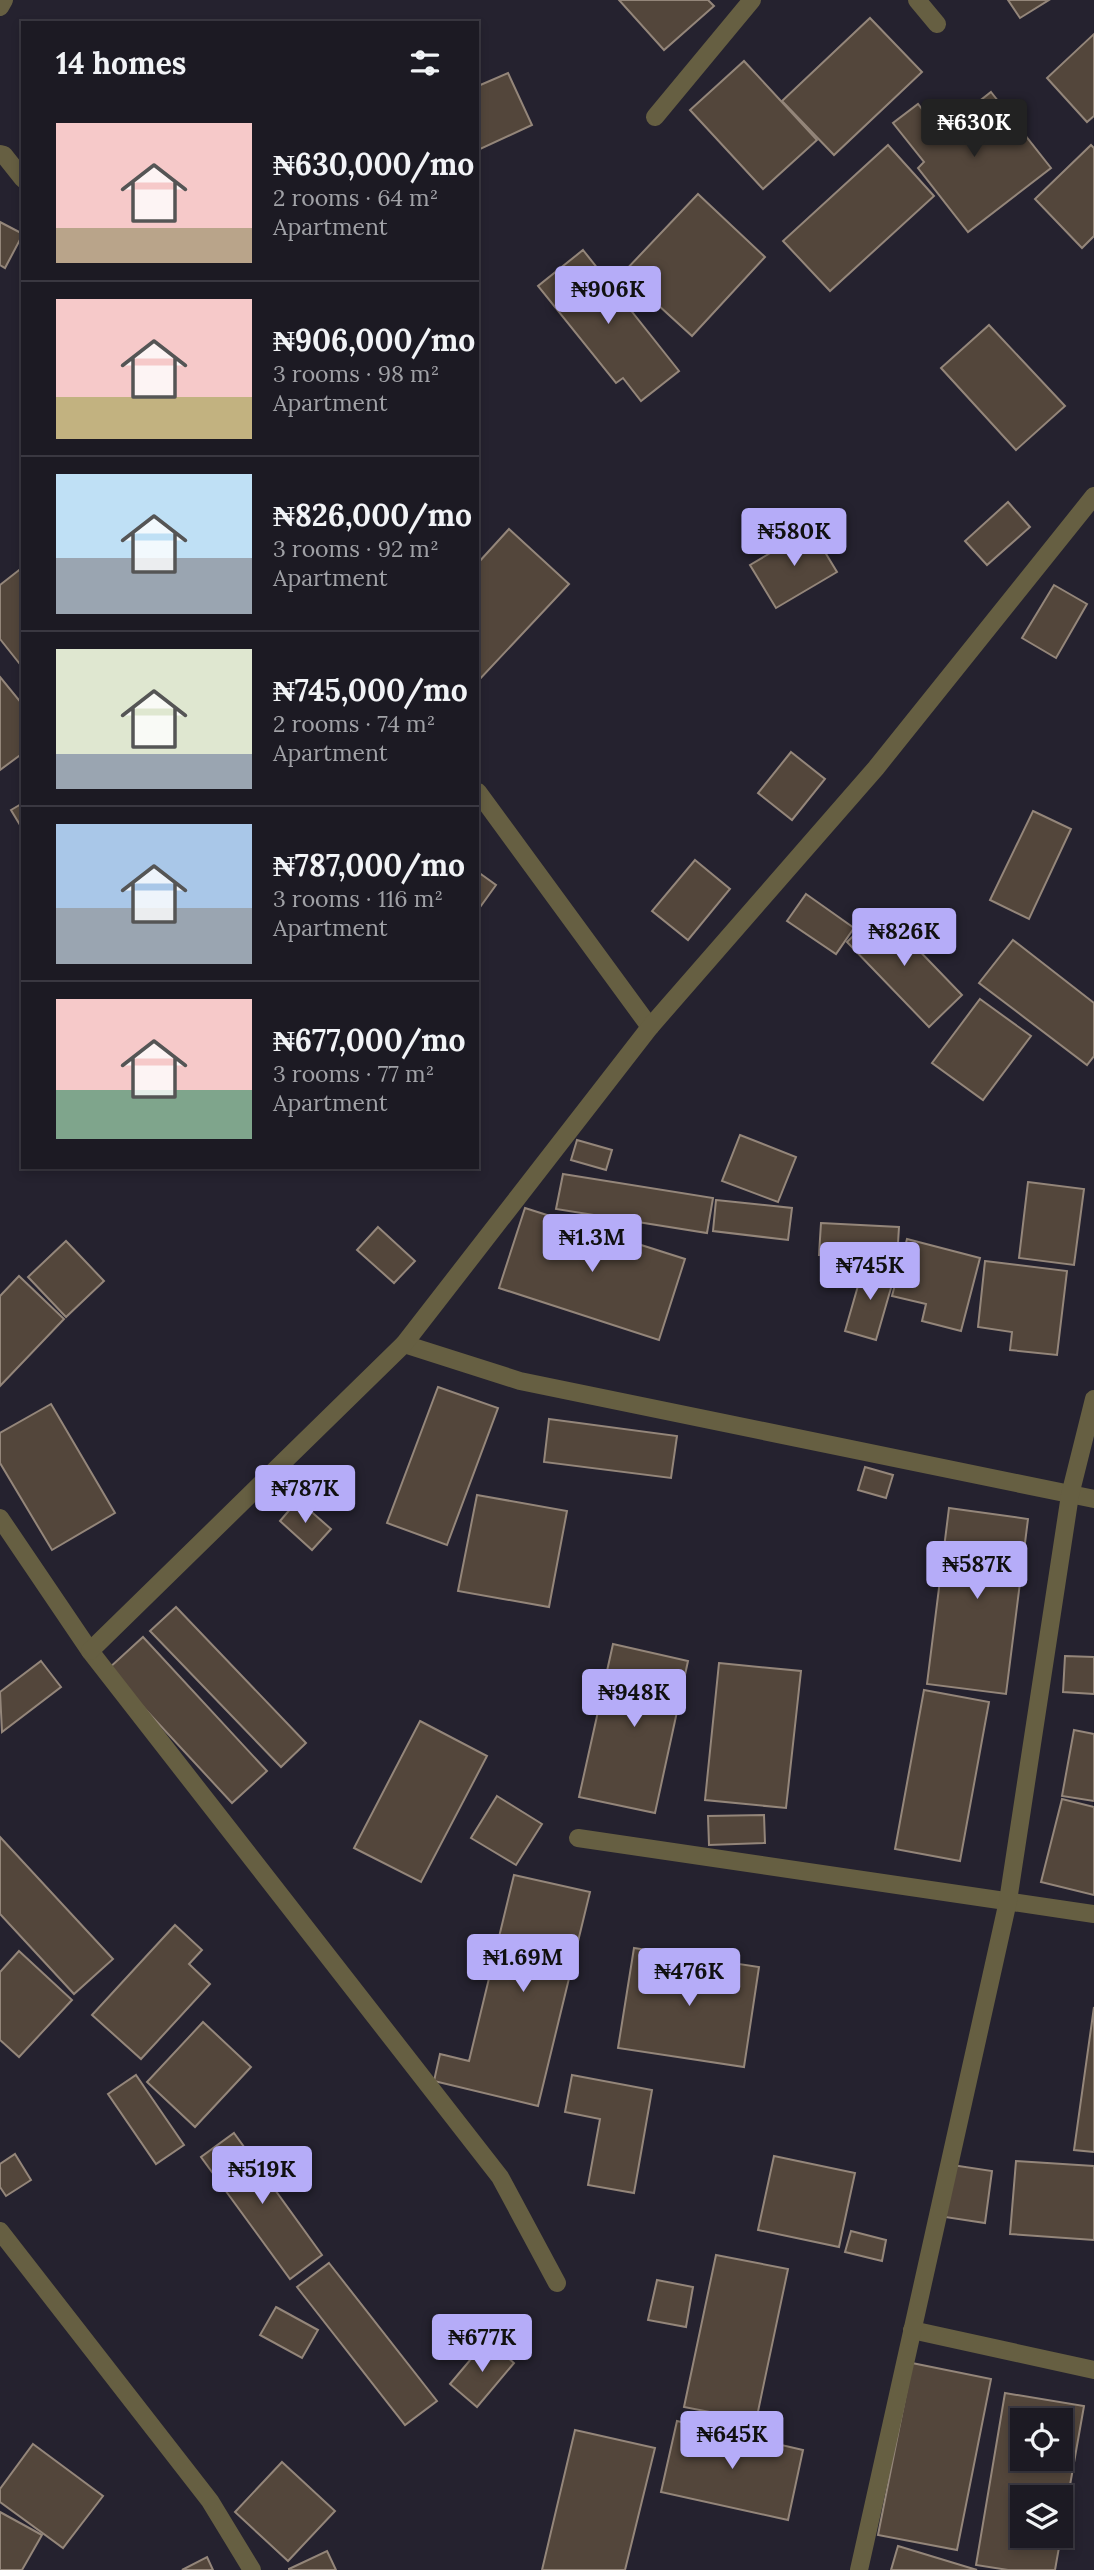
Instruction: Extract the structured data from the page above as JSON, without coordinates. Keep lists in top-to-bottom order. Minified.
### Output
{"page":{"heading":"14 homes","price":["₦630K","₦906K","₦580K","₦826K","₦1.3M","₦745K","₦787K","₦587K","₦948K","₦1.69M","₦476K","₦519K","₦677K","₦645K"],"list":[{"name":"₦630,000/mo","note":"2 rooms · 64 m² · Apartment"},{"name":"₦906,000/mo","note":"3 rooms · 98 m² · Apartment"},{"name":"₦826,000/mo","note":"3 rooms · 92 m² · Apartment"},{"name":"₦745,000/mo","note":"2 rooms · 74 m² · Apartment"},{"name":"₦787,000/mo","note":"3 rooms · 116 m² · Apartment"},{"name":"₦677,000/mo","note":"3 rooms · 77 m² · Apartment"}]}}
